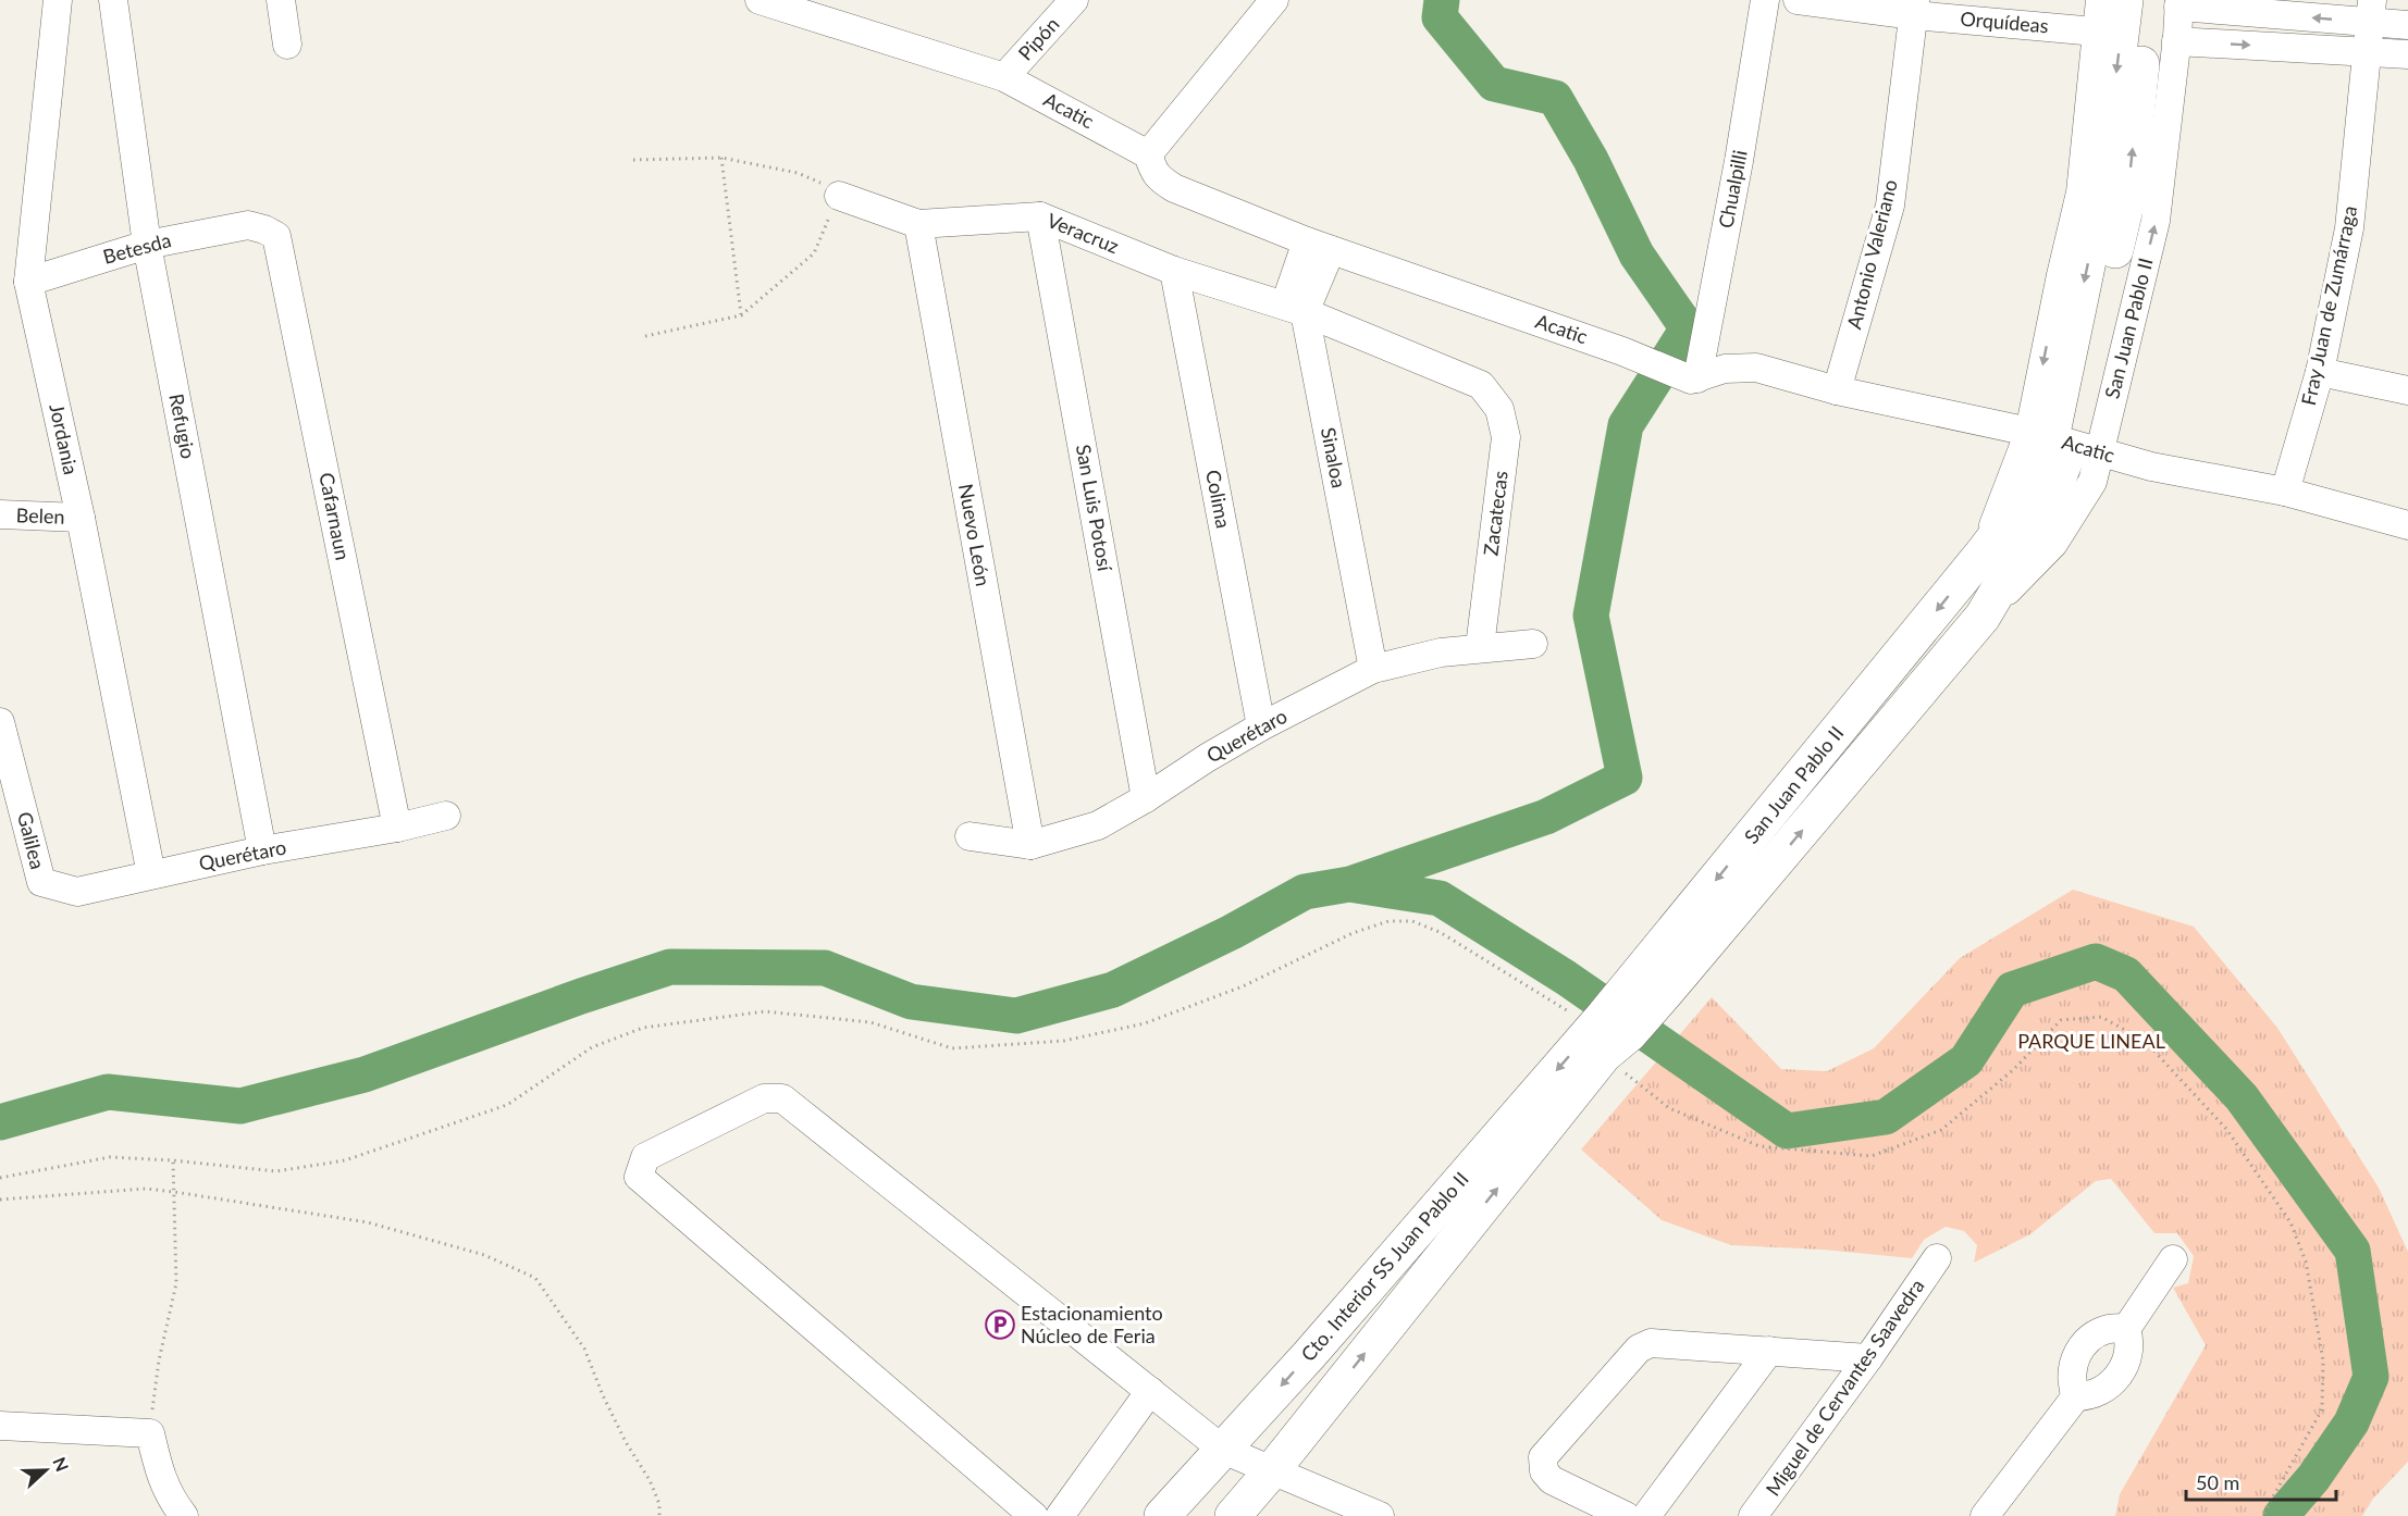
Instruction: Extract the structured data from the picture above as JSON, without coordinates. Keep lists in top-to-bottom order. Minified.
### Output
{"streets":{"main road":["San Juan Pablo II","Cto. Interior SS Juan Pablo II"],"street":["Orquídeas","Pipón","Acatic","Chualpilli","Veracruz","Betesda","Antonio Valeriano","Fray Juan de Zumárraga","Refugio","Jordania","Sinaloa","Colima","San Luis Potosí","Zacatecas","Belen","Cafarnaun","Nuevo León","Querétaro","Galilea","Miguel de Cervantes Saavedra"]},"crossings":[["Orquídeas","Antonio Valeriano"],["Orquídeas","San Juan Pablo II"],["Pipón","Acatic"],["Acatic","Chualpilli"],["Acatic","Antonio Valeriano"],["Acatic","Fray Juan de Zumárraga"],["Acatic","San Juan Pablo II"],["Veracruz","Sinaloa"],["Veracruz","Colima"],["Veracruz","San Luis Potosí"],["Veracruz","Zacatecas"],["Veracruz","Nuevo León"],["Betesda","Refugio"],["Betesda","Jordania"],["Betesda","Cafarnaun"],["San Juan Pablo II","Cto. Interior SS Juan Pablo II"],["Refugio","Querétaro"],["Jordania","Belen"],["Jordania","Querétaro"],["Sinaloa","Querétaro"],["Colima","Querétaro"],["San Luis Potosí","Querétaro"],["Zacatecas","Querétaro"],["Cafarnaun","Querétaro"],["Nuevo León","Querétaro"],["Querétaro","Galilea"]],"parks":["PARQUE LINEAL"],"places":{"parking":["Estacionamiento Núcleo de Feria"]},"scale_bar":"50 m","north":"right"}
